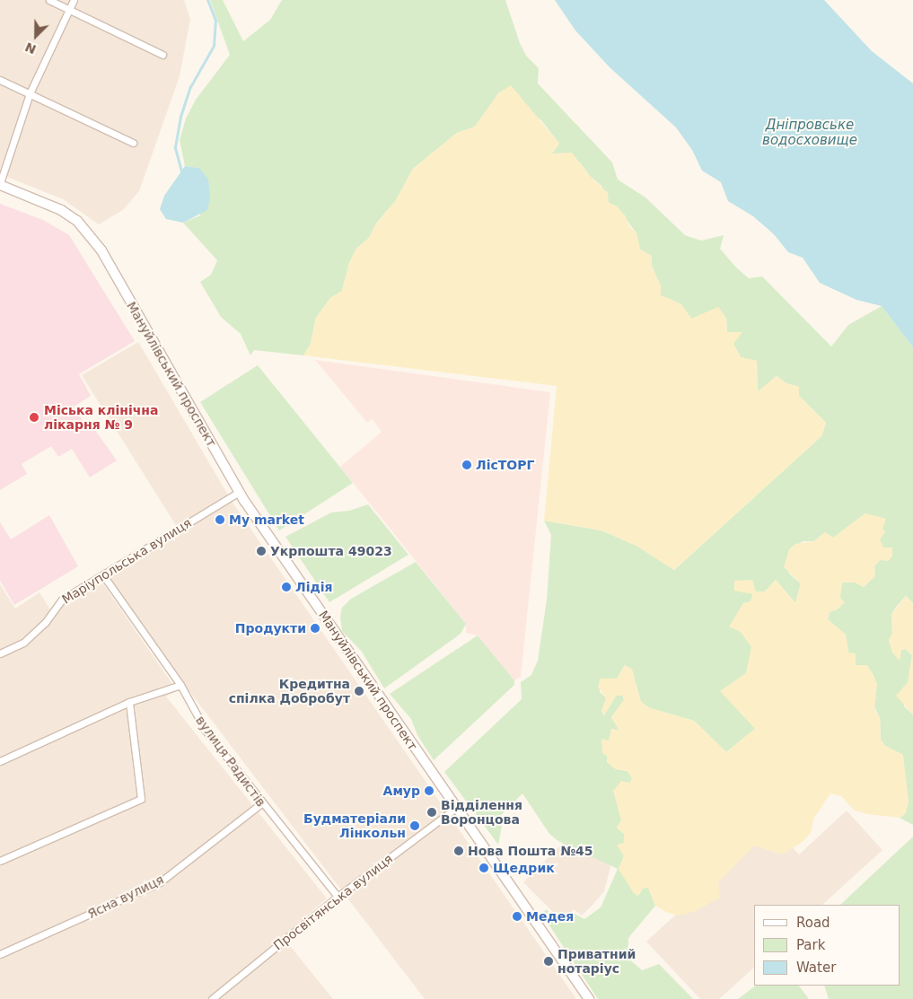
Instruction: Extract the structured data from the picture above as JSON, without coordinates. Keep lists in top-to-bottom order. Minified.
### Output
{"streets":{"main road":["Мануйлівський проспект"],"street":["Маріупольська вулиця","вулиця Радистів","Ясна вулиця","Просвітянська вулиця"]},"crossings":[["Мануйлівський проспект","Маріупольська вулиця"],["Мануйлівський проспект","Просвітянська вулиця"],["Маріупольська вулиця","вулиця Радистів"],["вулиця Радистів","Ясна вулиця"],["вулиця Радистів","Просвітянська вулиця"]],"water":["Дніпровське водосховище"],"places":["Міська клінічна лікарня № 9","ЛісТОРГ","My market","Укрпошта 49023","Лідія","Продукти","Кредитна спілка Добробут","Амур","Відділення Воронцова","Будматеріали Лінкольн","Нова Пошта №45","Щедрик","Медея","Приватний нотаріус"],"legend":["Road","Park","Water"],"north":"bottom left"}
